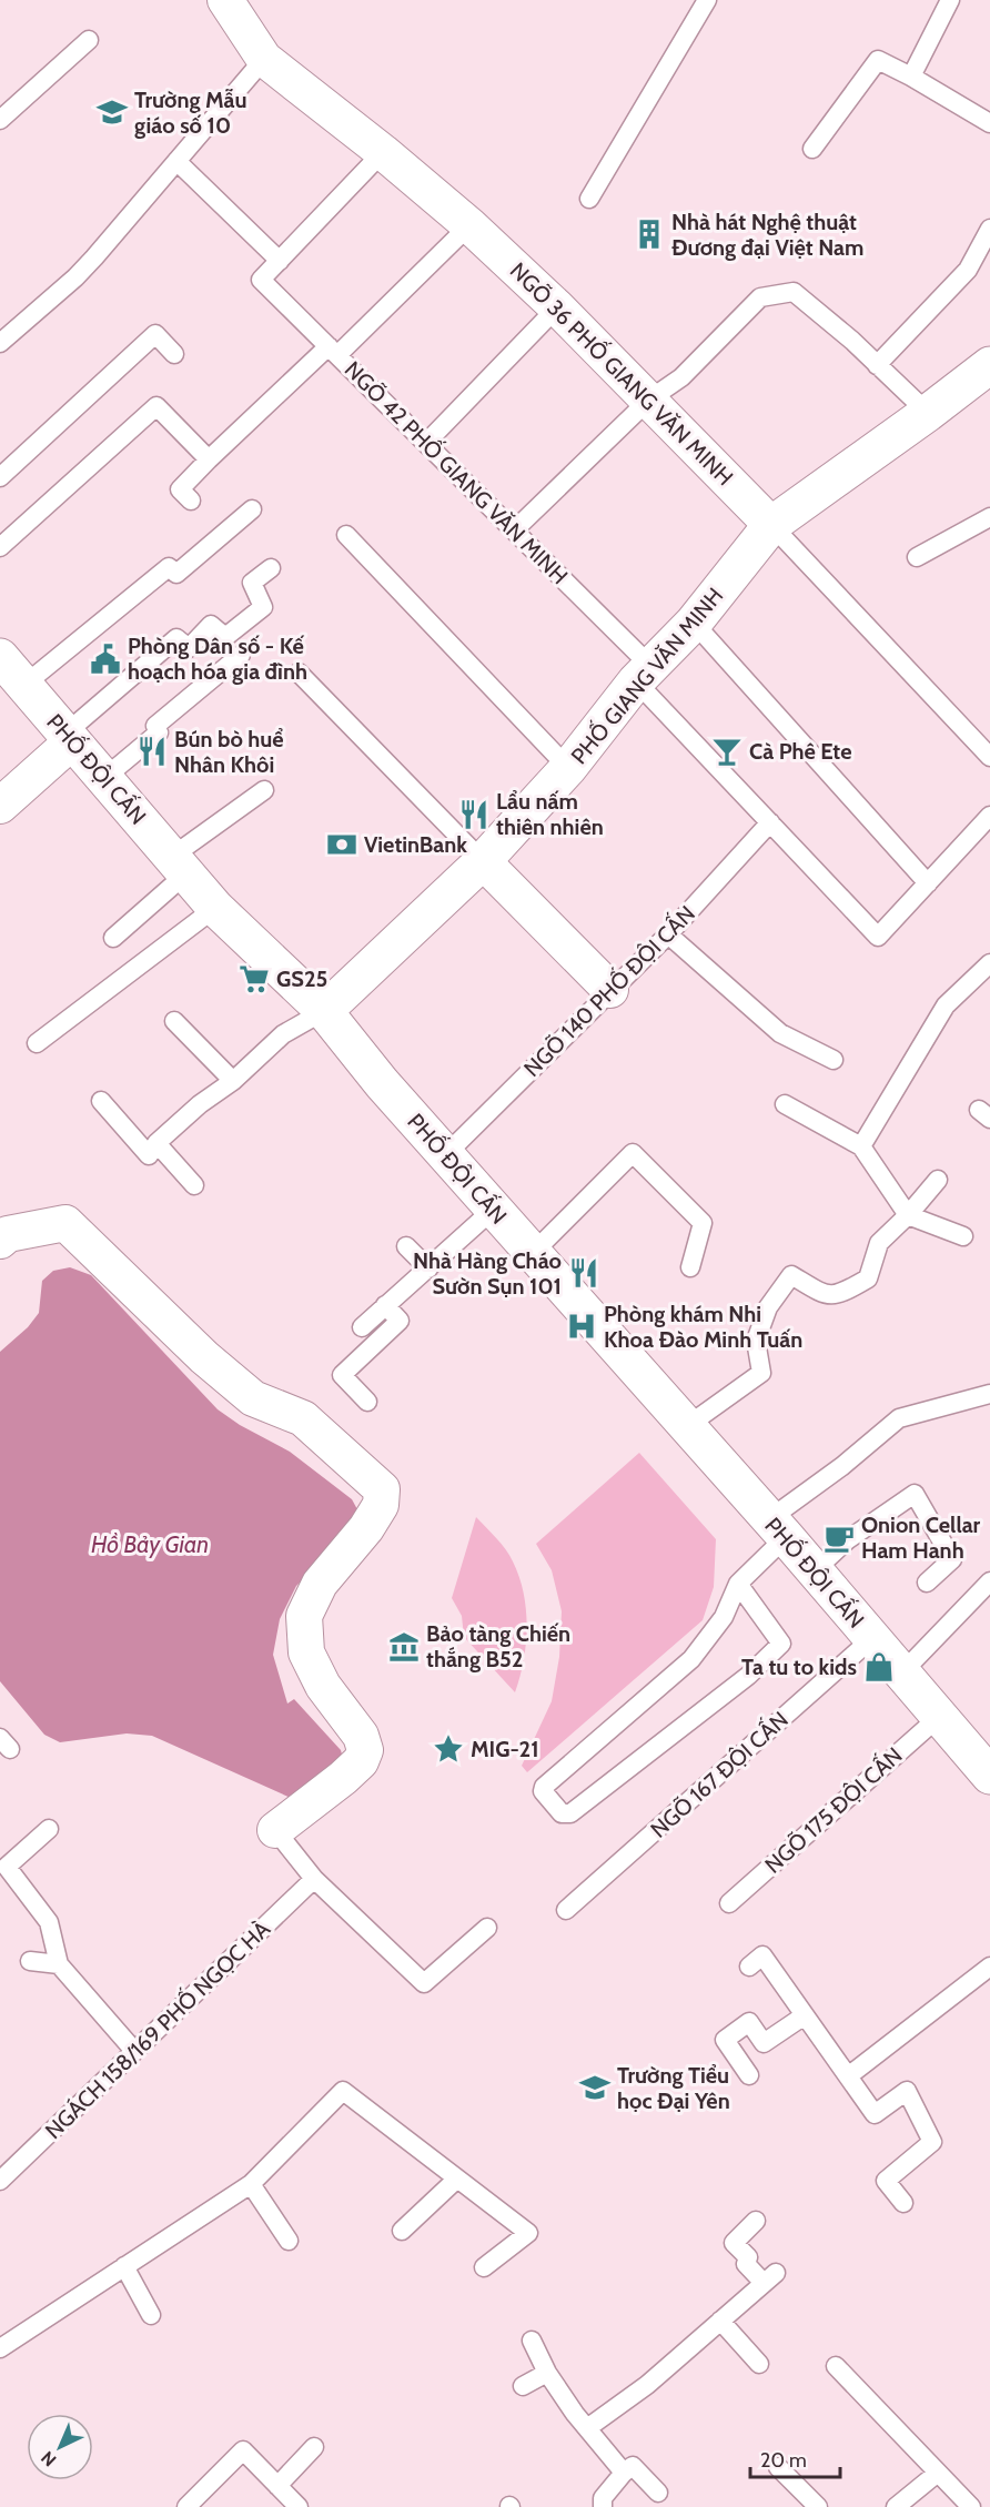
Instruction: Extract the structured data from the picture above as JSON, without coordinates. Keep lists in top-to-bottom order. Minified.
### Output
{"streets":{"street":["NGÕ 36 PHỐ GIANG VĂN MINH","PHỐ GIANG VĂN MINH","PHỐ ĐỘI CẤN"],"lane":["NGÕ 42 PHỐ GIANG VĂN MINH","NGÕ 140 PHỐ ĐỘI CẤN","NGÕ 167 ĐỘI CẤN","NGÕ 175 ĐỘI CẤN","NGÁCH 158/169 PHỐ NGỌC HÀ"]},"crossings":[["NGÕ 36 PHỐ GIANG VĂN MINH","PHỐ GIANG VĂN MINH"],["NGÕ 42 PHỐ GIANG VĂN MINH","PHỐ GIANG VĂN MINH"],["NGÕ 42 PHỐ GIANG VĂN MINH","NGÕ 140 PHỐ ĐỘI CẤN"],["PHỐ GIANG VĂN MINH","PHỐ ĐỘI CẤN"],["PHỐ ĐỘI CẤN","NGÕ 140 PHỐ ĐỘI CẤN"],["PHỐ ĐỘI CẤN","NGÕ 167 ĐỘI CẤN"],["PHỐ ĐỘI CẤN","NGÕ 175 ĐỘI CẤN"]],"water":["Hồ Bảy Gian"],"places":{"school or university":["Trường Mẫu giáo số 10","Trường Tiểu học Đại Yên"],"building":["Nhà hát Nghệ thuật Đương đại Việt Nam"],"public building":["Phòng Dân số - Kế hoạch hóa gia đình"],"restaurant":["Bún bò huể Nhân Khôi","Lẩu nấm thiên nhiên","Nhà Hàng Cháo Sườn Sụn 101"],"bar":["Cà Phê Ete"],"bank":["VietinBank"],"supermarket":["GS25"],"hospital":["Phòng khám Nhi Khoa Đào Minh Tuấn"],"cafe":["Onion Cellar Ham Hanh"],"museum":["Bảo tàng Chiến thắng B52"],"shop":["Ta tu to kids"],"place":["MIG-21"]},"scale_bar":"20 m","north":"bottom left"}
